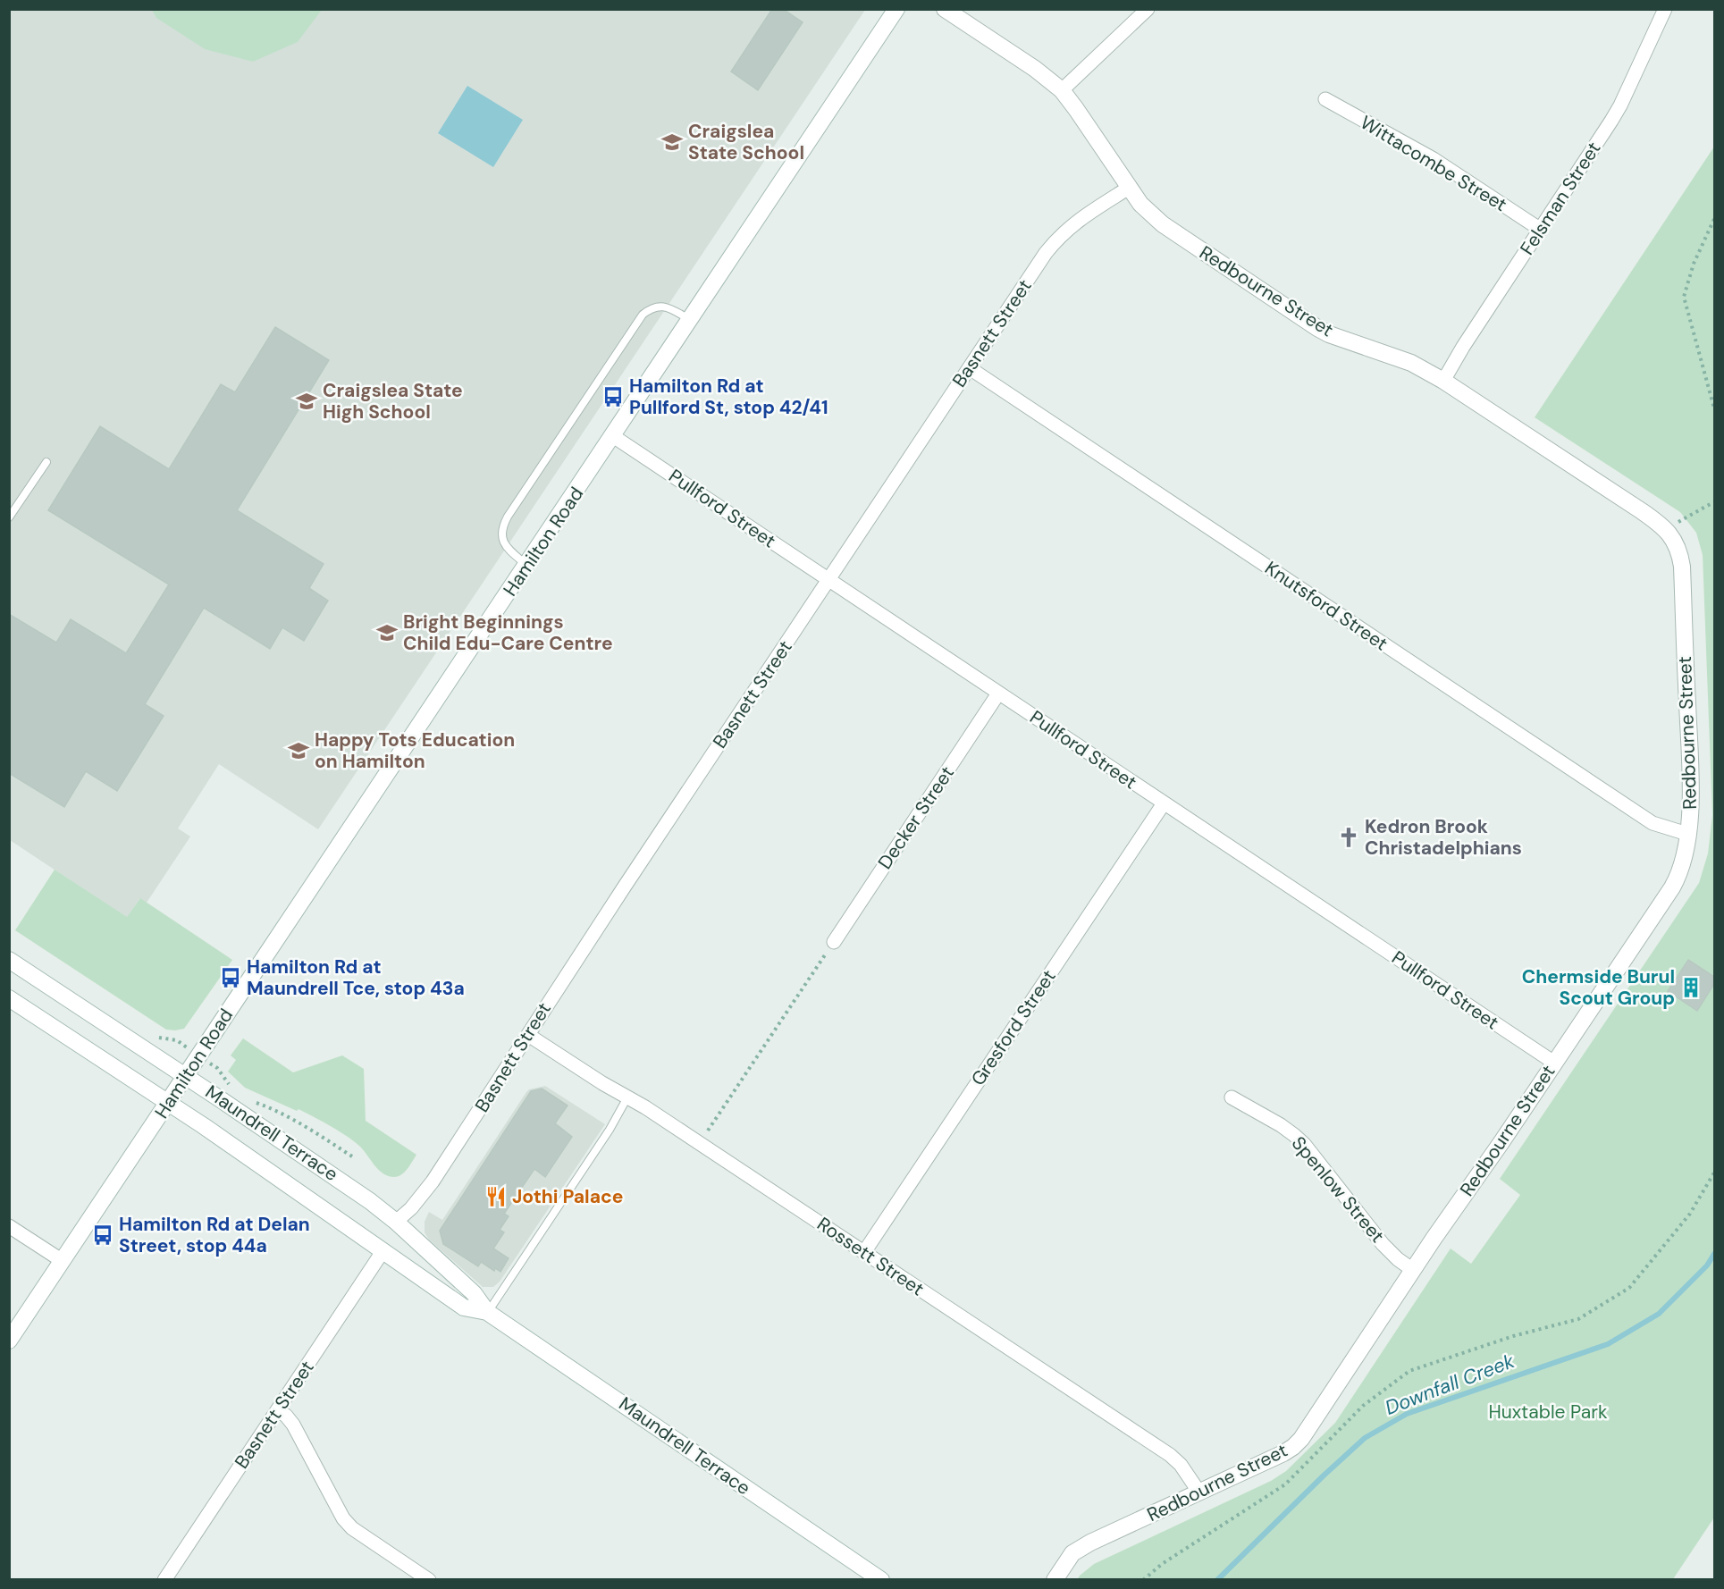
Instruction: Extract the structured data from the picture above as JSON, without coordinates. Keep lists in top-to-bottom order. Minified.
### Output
{"streets":{"main road":["Redbourne Street","Hamilton Road","Maundrell Terrace"],"street":["Wittacombe Street","Felsman Street","Basnett Street","Pullford Street","Knutsford Street","Decker Street","Gresford Street","Spenlow Street","Rossett Street"]},"crossings":[["Wittacombe Street","Felsman Street"],["Felsman Street","Redbourne Street"],["Redbourne Street","Basnett Street"],["Redbourne Street","Pullford Street"],["Redbourne Street","Knutsford Street"],["Redbourne Street","Spenlow Street"],["Redbourne Street","Rossett Street"],["Basnett Street","Pullford Street"],["Basnett Street","Knutsford Street"],["Basnett Street","Maundrell Terrace"],["Basnett Street","Rossett Street"],["Pullford Street","Hamilton Road"],["Pullford Street","Decker Street"],["Pullford Street","Gresford Street"],["Hamilton Road","Maundrell Terrace"],["Gresford Street","Rossett Street"]],"water":["Downfall Creek"],"parks":["Huxtable Park"],"places":{"school or university":["Craigslea State School","Craigslea State High School","Bright Beginnings Child Edu-Care Centre","Happy Tots Education on Hamilton"],"bus stop":["Hamilton Rd at Pullford St, stop 42/41","Hamilton Rd at Maundrell Tce, stop 43a","Hamilton Rd at Delan Street, stop 44a"],"church":["Kedron Brook Christadelphians"],"building":["Chermside Burul Scout Group"],"restaurant":["Jothi Palace"]}}
